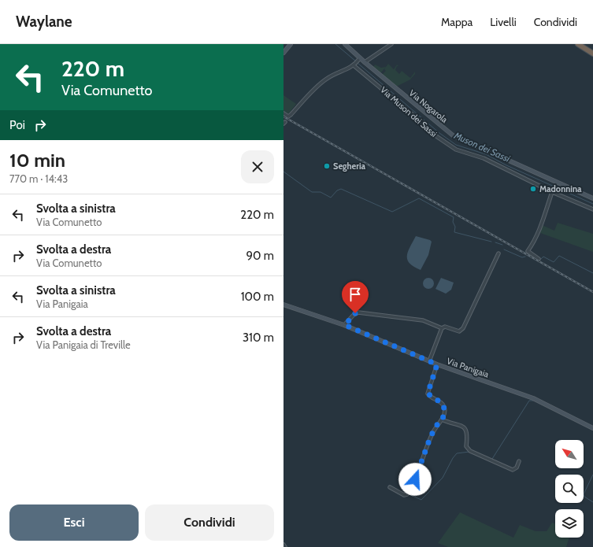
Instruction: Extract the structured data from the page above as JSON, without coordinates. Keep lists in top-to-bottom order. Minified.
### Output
{"streets":{"street":["Via Nogarola","Via Muson dei Sassi","Via Panigaia"]},"water":["Muson dei Sassi"],"places":["Segheria","Madonnina"],"north":"top left","page":{"header":"Waylane","nav":["Mappa","Livelli","Condividi"],"turn":["220 m","Via Comunetto"],"then":"Poi","heading":["10 min","770 m · 14:43"],"list":[{"name":"Svolta a sinistra","note":"Via Comunetto","value":"220 m"},{"name":"Svolta a destra","note":"Via Comunetto","value":"90 m"},{"name":"Svolta a sinistra","note":"Via Panigaia","value":"100 m"},{"name":"Svolta a destra","note":"Via Panigaia di Treville","value":"310 m"}],"buttons":["Esci","Condividi"]}}
